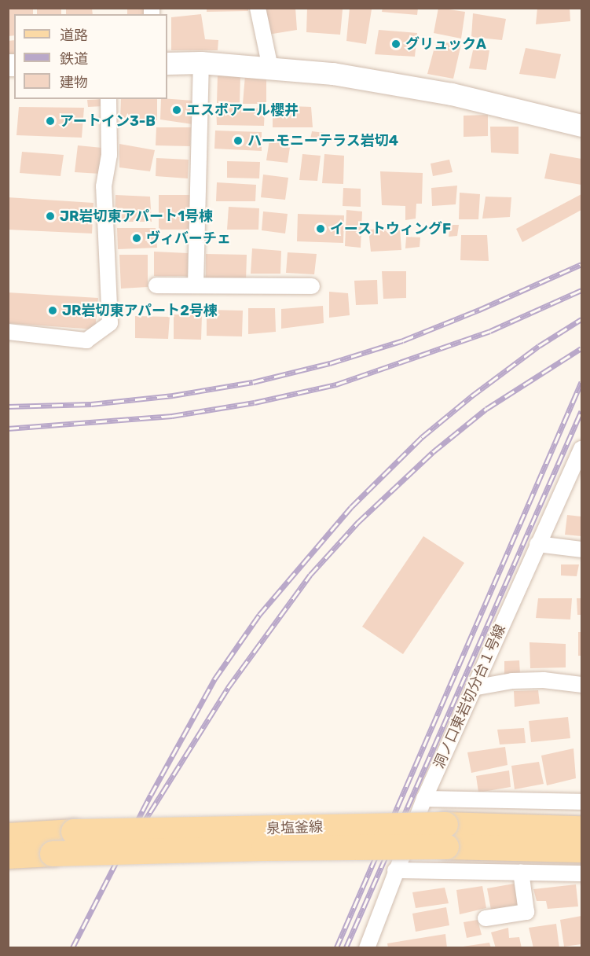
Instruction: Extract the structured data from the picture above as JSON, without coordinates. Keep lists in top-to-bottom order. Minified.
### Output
{"streets":{"main road":["泉塩釜線"],"street":["洞ノ口東岩切分台１号線"]},"places":["グリュックA","エスポアール櫻井","アートイン3-B","ハーモニーテラス岩切4","JR岩切東アパート1号棟","イーストウィングF","ヴィバーチェ","JR岩切東アパート2号棟"],"legend":["道路","鉄道","建物"]}
